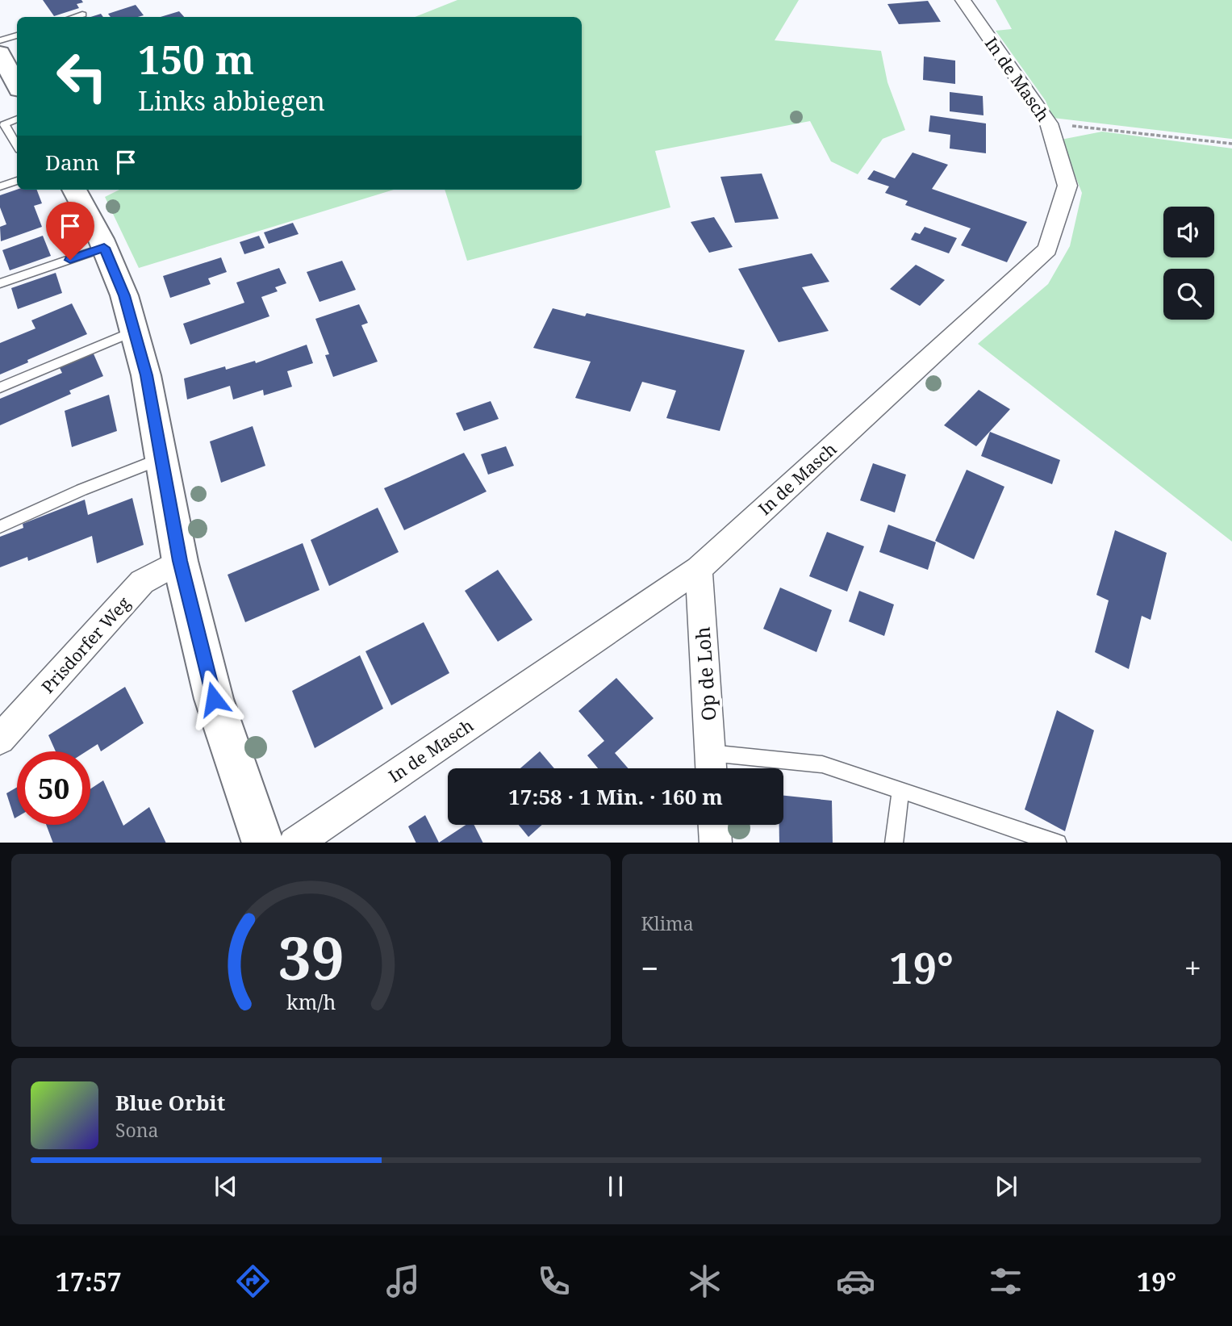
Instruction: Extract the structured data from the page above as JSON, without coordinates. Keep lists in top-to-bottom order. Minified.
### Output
{"streets":{"street":["In de Masch","Prisdorfer Weg","Op de Loh"]},"crossings":[["In de Masch","Op de Loh"]],"page":{"turn":["150 m","Links abbiegen"],"then":"Dann","limit":"50","trip":"17:58 · 1 Min. · 160 m","tile":"Klima","heat":["−","19°","+"],"song":["Blue Orbit","Sona"],"tabs":["17:57","19°"],"gauge":["39","km/h"]}}
